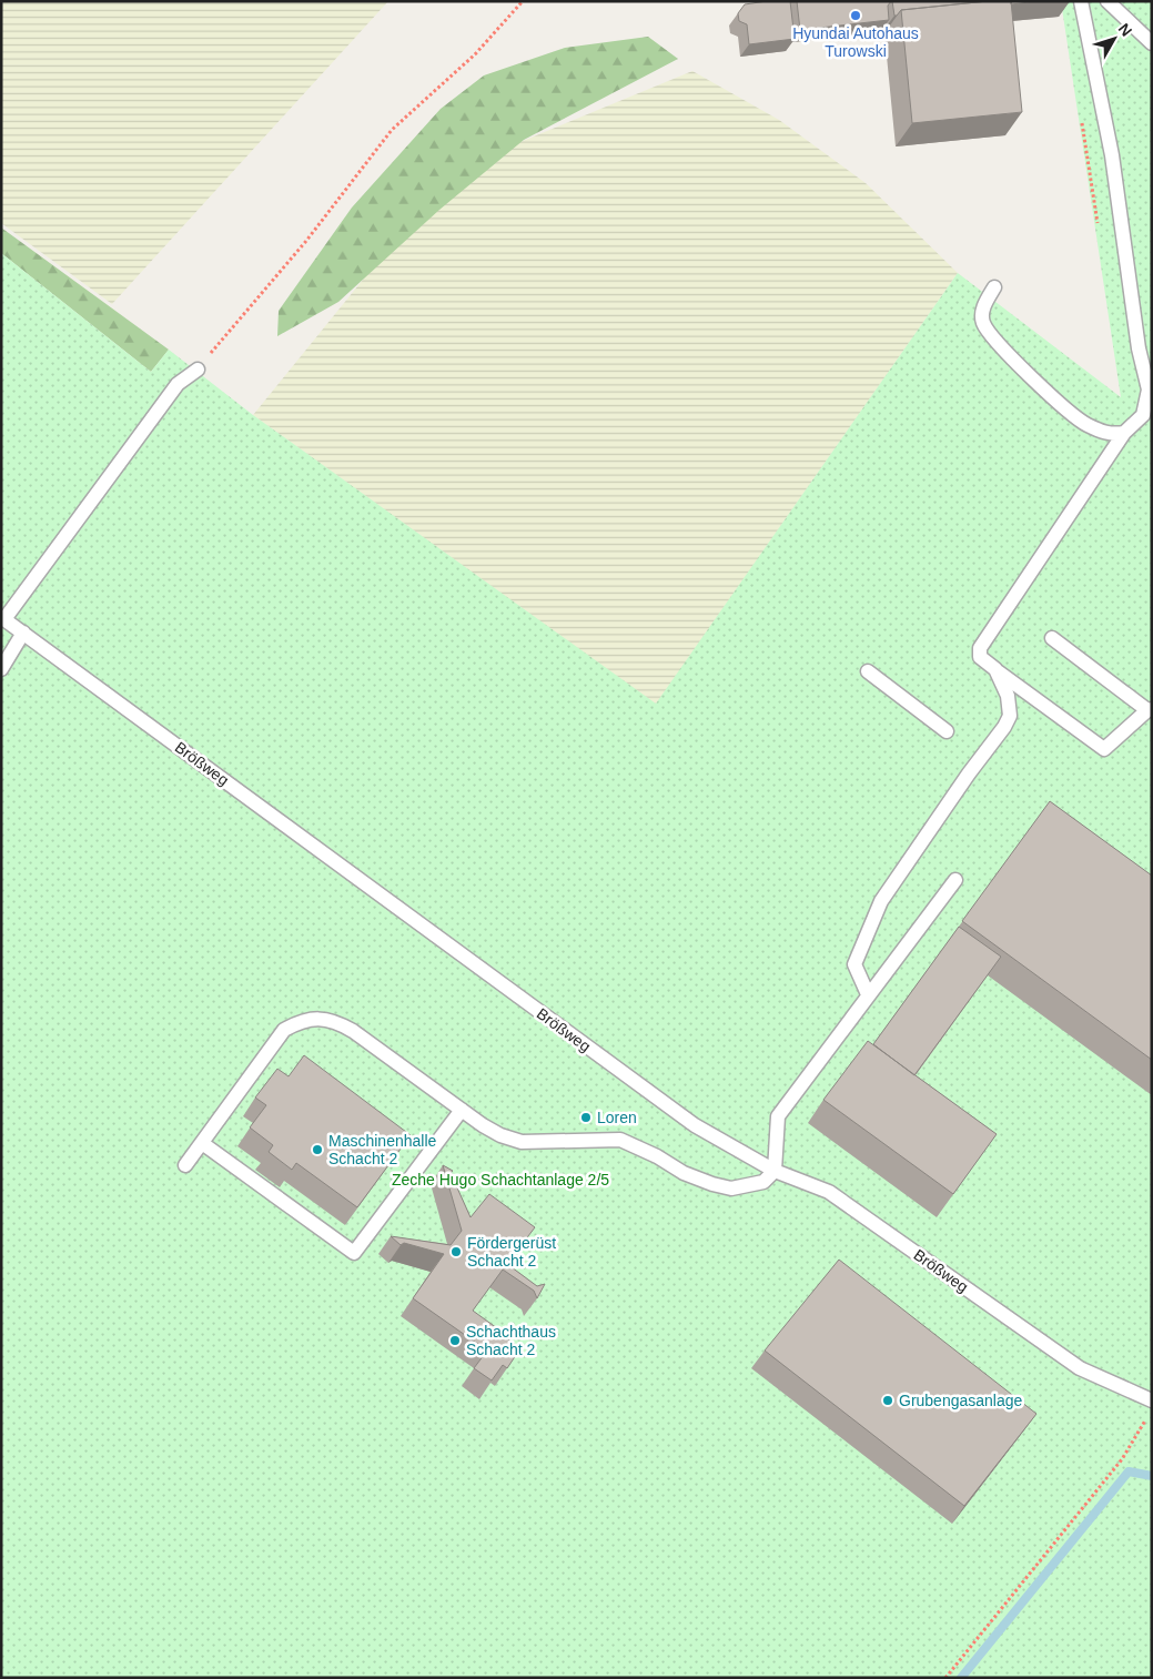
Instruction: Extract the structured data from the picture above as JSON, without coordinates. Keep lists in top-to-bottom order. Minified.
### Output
{"streets":{"lane":["Brößweg"]},"parks":["Zeche Hugo Schachtanlage 2/5"],"places":["Hyundai Autohaus Turowski","Loren","Maschinenhalle Schacht 2","Fördergerüst Schacht 2","Schachthaus Schacht 2","Grubengasanlage"],"north":"top right"}
